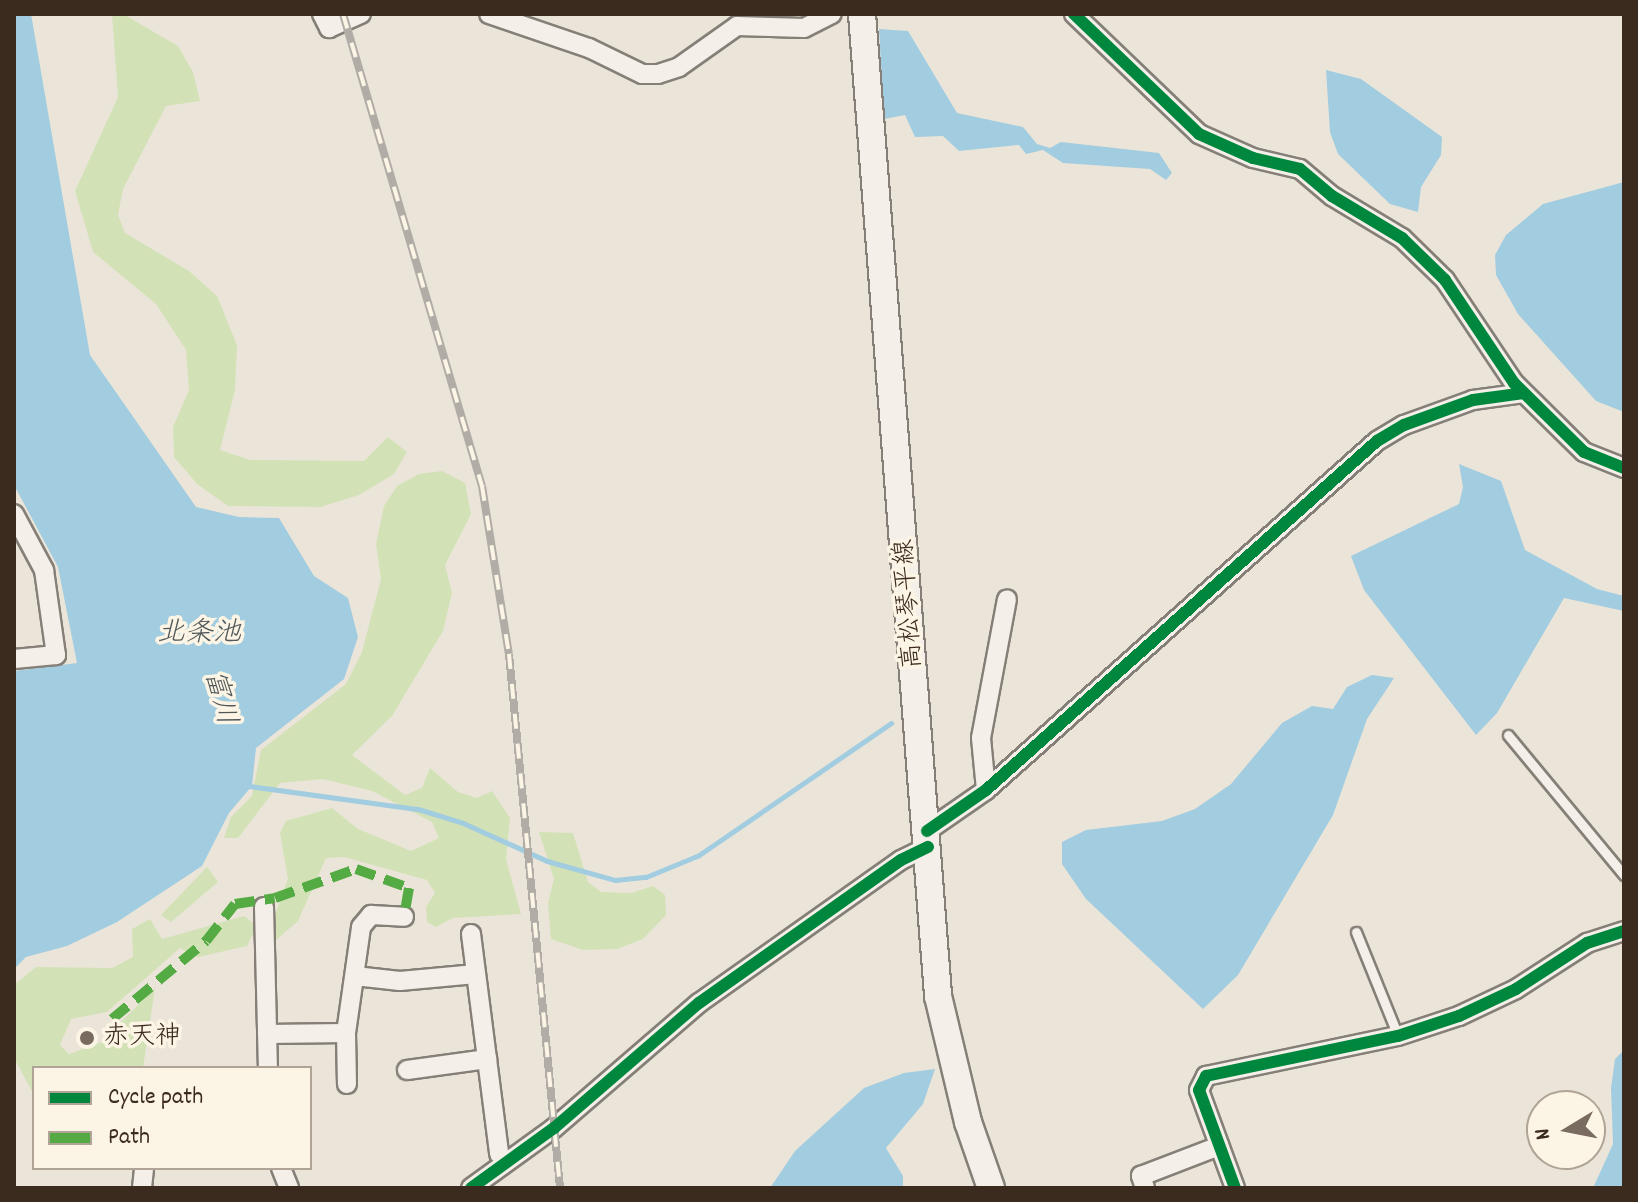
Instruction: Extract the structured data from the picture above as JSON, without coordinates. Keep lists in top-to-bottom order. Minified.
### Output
{"streets":{"main road":["高松琴平線"]},"water":["北条池","富川"],"places":["赤天神"],"legend":["Cycle path","Path"],"north":"left"}
